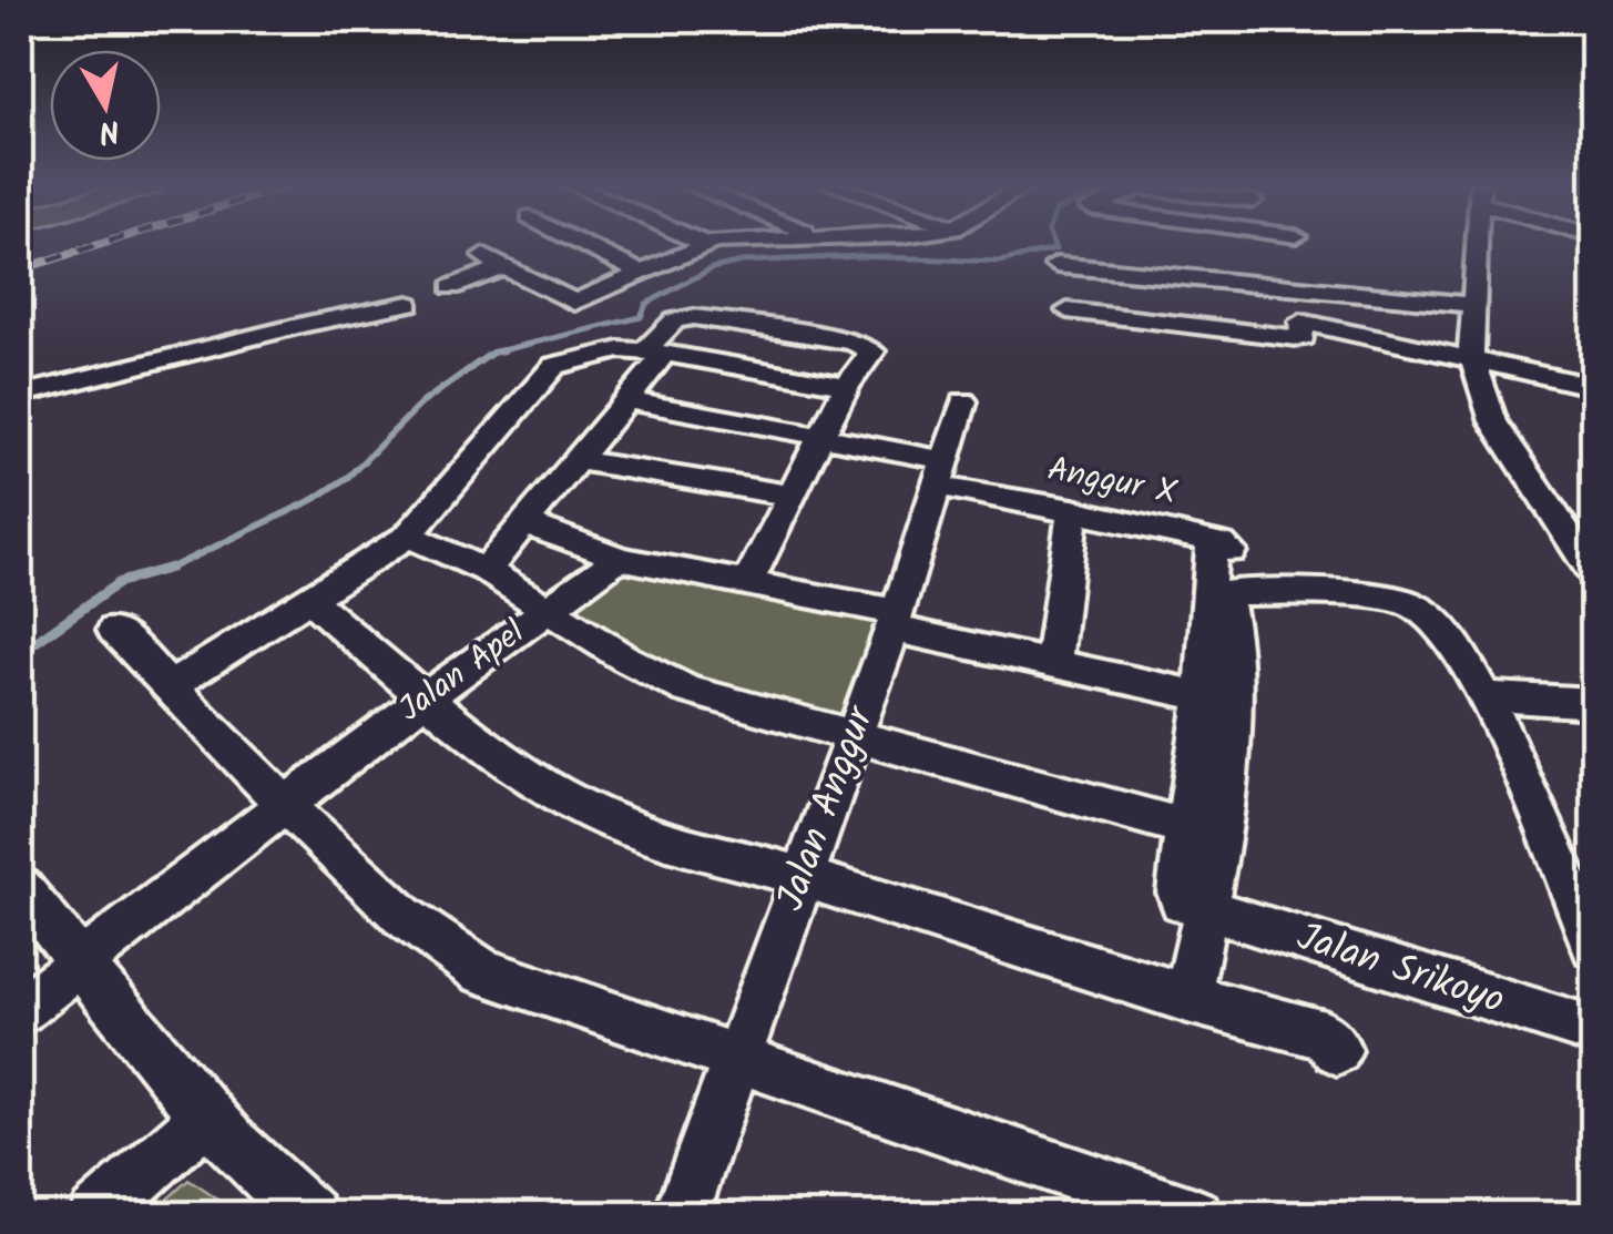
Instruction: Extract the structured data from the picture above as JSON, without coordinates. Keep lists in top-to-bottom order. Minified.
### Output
{"streets":{"street":["Anggur X","Jalan Apel","Jalan Anggur","Jalan Srikoyo"]},"crossings":[["Anggur X","Jalan Anggur"]],"north":"bottom"}
